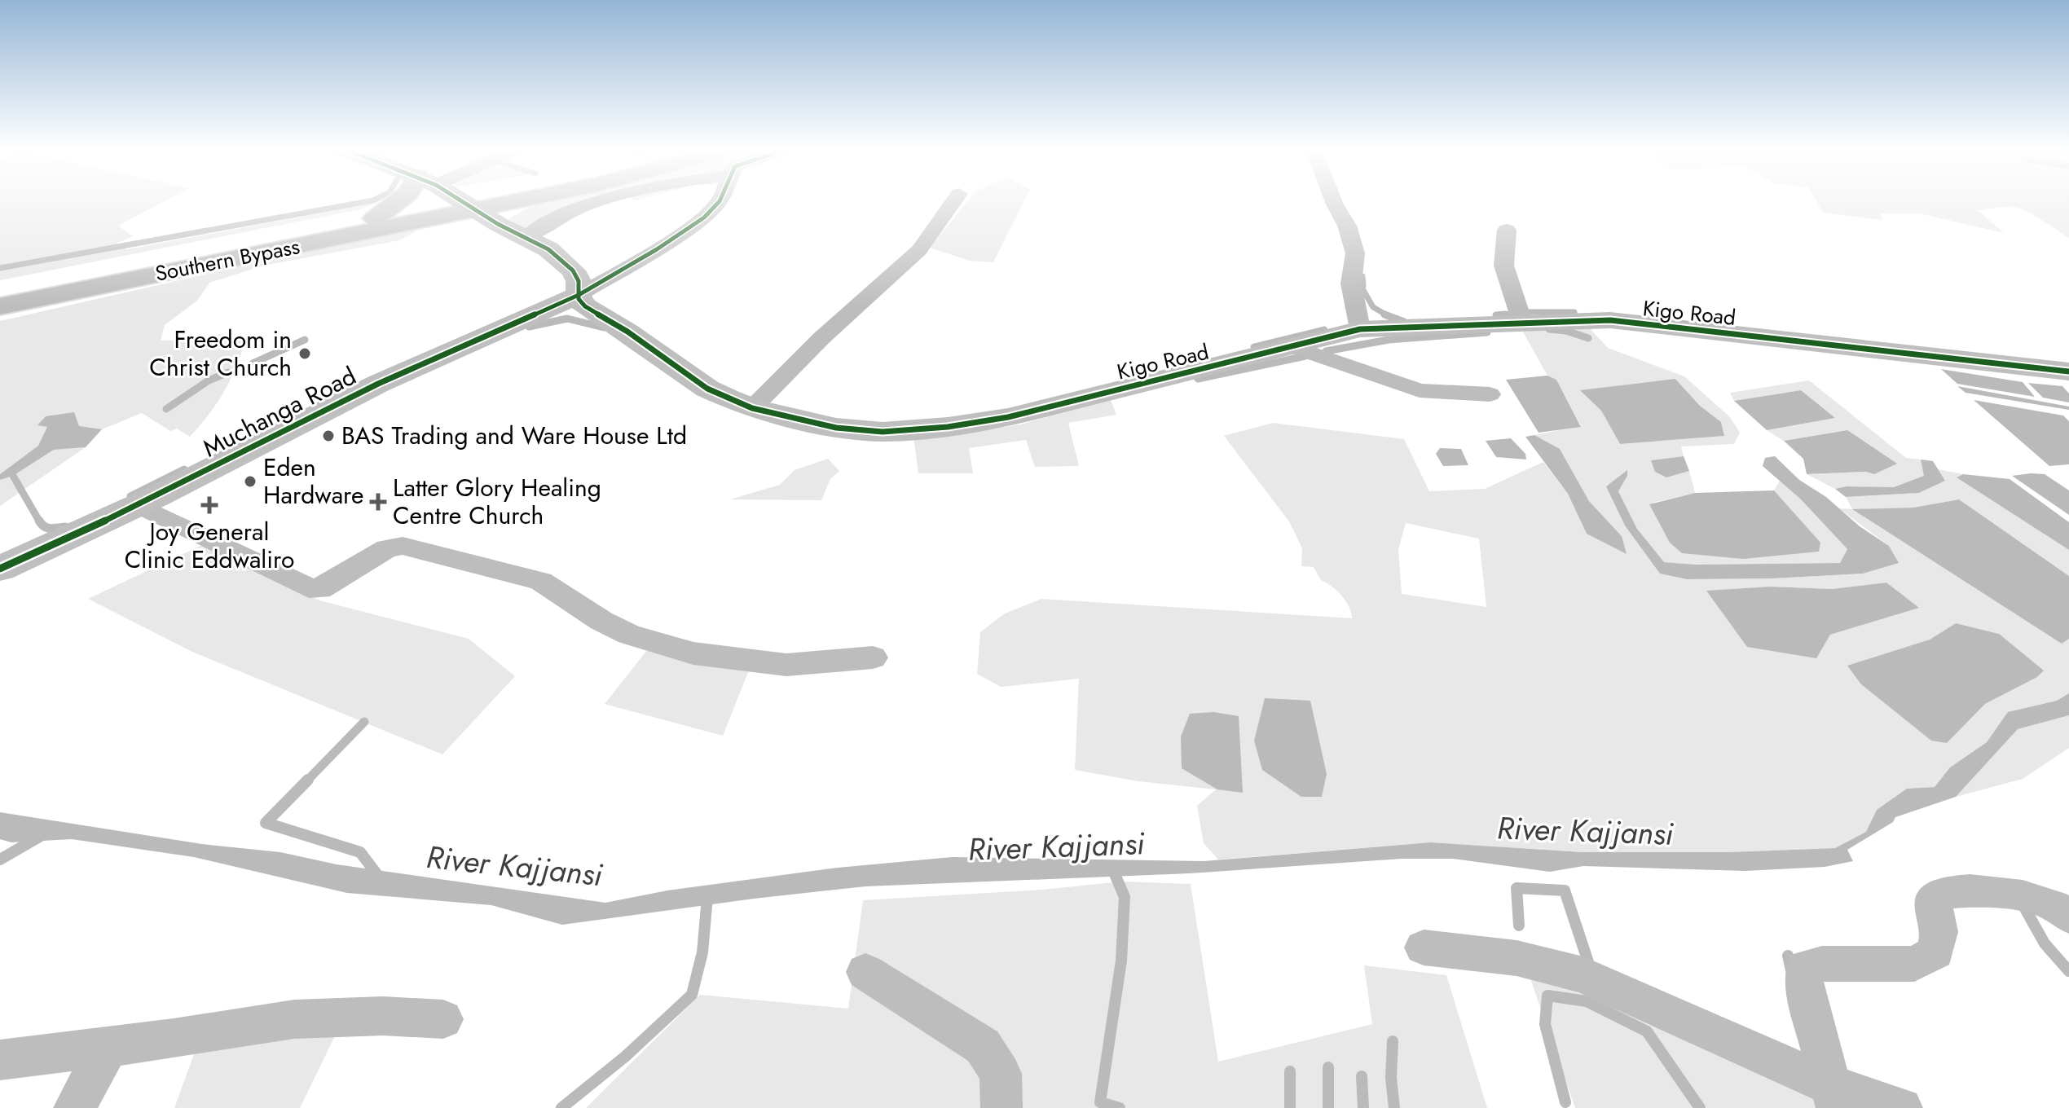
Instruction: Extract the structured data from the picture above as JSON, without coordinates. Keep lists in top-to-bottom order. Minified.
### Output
{"streets":{"highway":["Southern Bypass"],"street":["Kigo Road","Muchanga Road"]},"crossings":[["Southern Bypass","Kigo Road"],["Kigo Road","Muchanga Road"]],"water":["River Kajjansi"],"places":{"other":["Freedom in Christ Church","BAS Trading and Ware House Ltd","Eden Hardware"],"health":["Latter Glory Healing Centre Church","Joy General Clinic Eddwaliro"]}}
